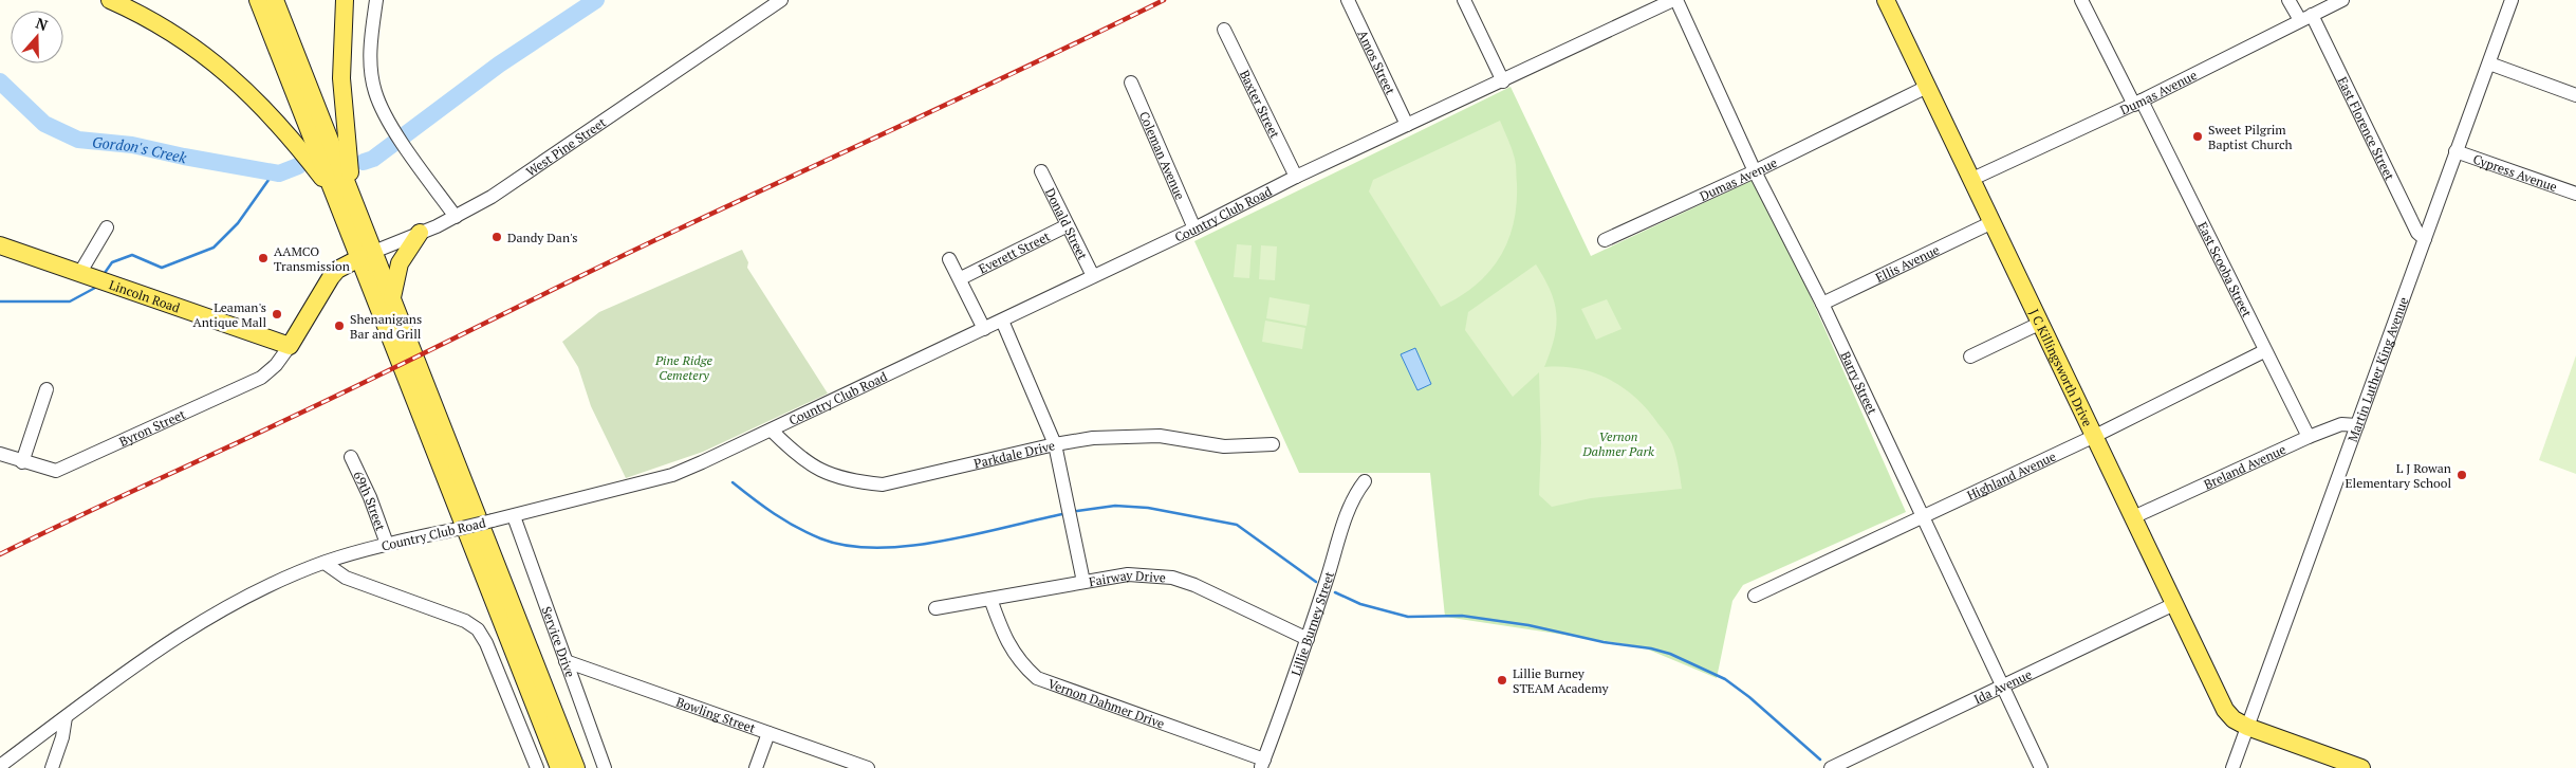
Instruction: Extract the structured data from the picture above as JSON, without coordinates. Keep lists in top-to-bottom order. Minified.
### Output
{"streets":{"main road":["West Pine Street","Lincoln Road","J C Killingsworth Drive"],"street":["Amos Street","Dumas Avenue","Baxter Street","East Florence Street","Coleman Avenue","Cypress Avenue","Country Club Road","Donald Street","Everett Street","Ellis Avenue","East Scooba Street","Martin Luther King Avenue","Barry Street","Byron Street","Parkdale Drive","Breland Avenue","Highland Avenue","69th Street","Fairway Drive","Lillie Burney Street","Service Drive","Ida Avenue","Vernon Dahmer Drive","Bowling Street"]},"crossings":[["Amos Street","Country Club Road"],["Dumas Avenue","East Florence Street"],["Dumas Avenue","East Scooba Street"],["Dumas Avenue","J C Killingsworth Drive"],["Dumas Avenue","Barry Street"],["Baxter Street","Country Club Road"],["East Florence Street","Martin Luther King Avenue"],["West Pine Street","Lincoln Road"],["West Pine Street","Byron Street"],["Coleman Avenue","Country Club Road"],["Cypress Avenue","Martin Luther King Avenue"],["Country Club Road","Donald Street"],["Country Club Road","Barry Street"],["Country Club Road","Parkdale Drive"],["Country Club Road","69th Street"],["Country Club Road","Service Drive"],["Donald Street","Everett Street"],["Ellis Avenue","J C Killingsworth Drive"],["Ellis Avenue","Barry Street"],["East Scooba Street","Breland Avenue"],["East Scooba Street","Highland Avenue"],["Lincoln Road","Byron Street"],["J C Killingsworth Drive","Martin Luther King Avenue"],["J C Killingsworth Drive","Breland Avenue"],["J C Killingsworth Drive","Highland Avenue"],["J C Killingsworth Drive","Ida Avenue"],["Martin Luther King Avenue","Breland Avenue"],["Barry Street","Highland Avenue"],["Barry Street","Ida Avenue"],["Fairway Drive","Lillie Burney Street"],["Fairway Drive","Vernon Dahmer Drive"],["Lillie Burney Street","Vernon Dahmer Drive"],["Service Drive","Bowling Street"]],"water":["Gordon's Creek"],"parks":["Pine Ridge Cemetery","Vernon Dahmer Park"],"places":["Sweet Pilgrim Baptist Church","Dandy Dan's","AAMCO Transmission","Leaman's Antique Mall","Shenanigans Bar and Grill","L J Rowan Elementary School","Lillie Burney STEAM Academy"],"north":"top"}
